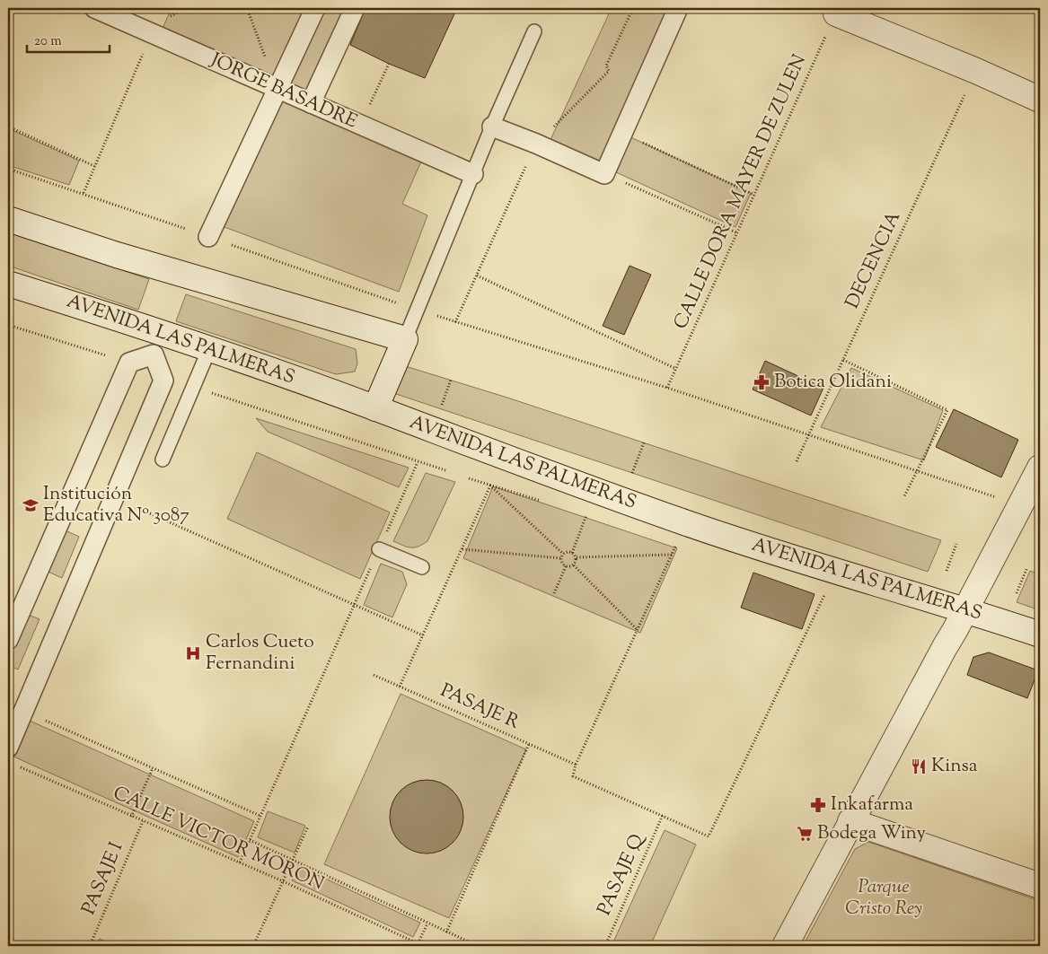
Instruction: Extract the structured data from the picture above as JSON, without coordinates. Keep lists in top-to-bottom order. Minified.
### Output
{"streets":{"main road":["AVENIDA LAS PALMERAS"],"street":["JORGE BASADRE"],"path":["CALLE DORA MAYER DE ZULEN","DECENCIA","PASAJE R","CALLE VICTOR MORON","PASAJE Q","PASAJE I"]},"crossings":[["CALLE VICTOR MORON","PASAJE I"]],"parks":["Parque Cristo Rey"],"places":{"pharmacy":["Botica Olidani","Inkafarma"],"school or university":["Institución Educativa Nº 3087"],"hospital":["Carlos Cueto Fernandini"],"restaurant":["Kinsa"],"supermarket":["Bodega Winy"]},"scale_bar":"20 m"}
